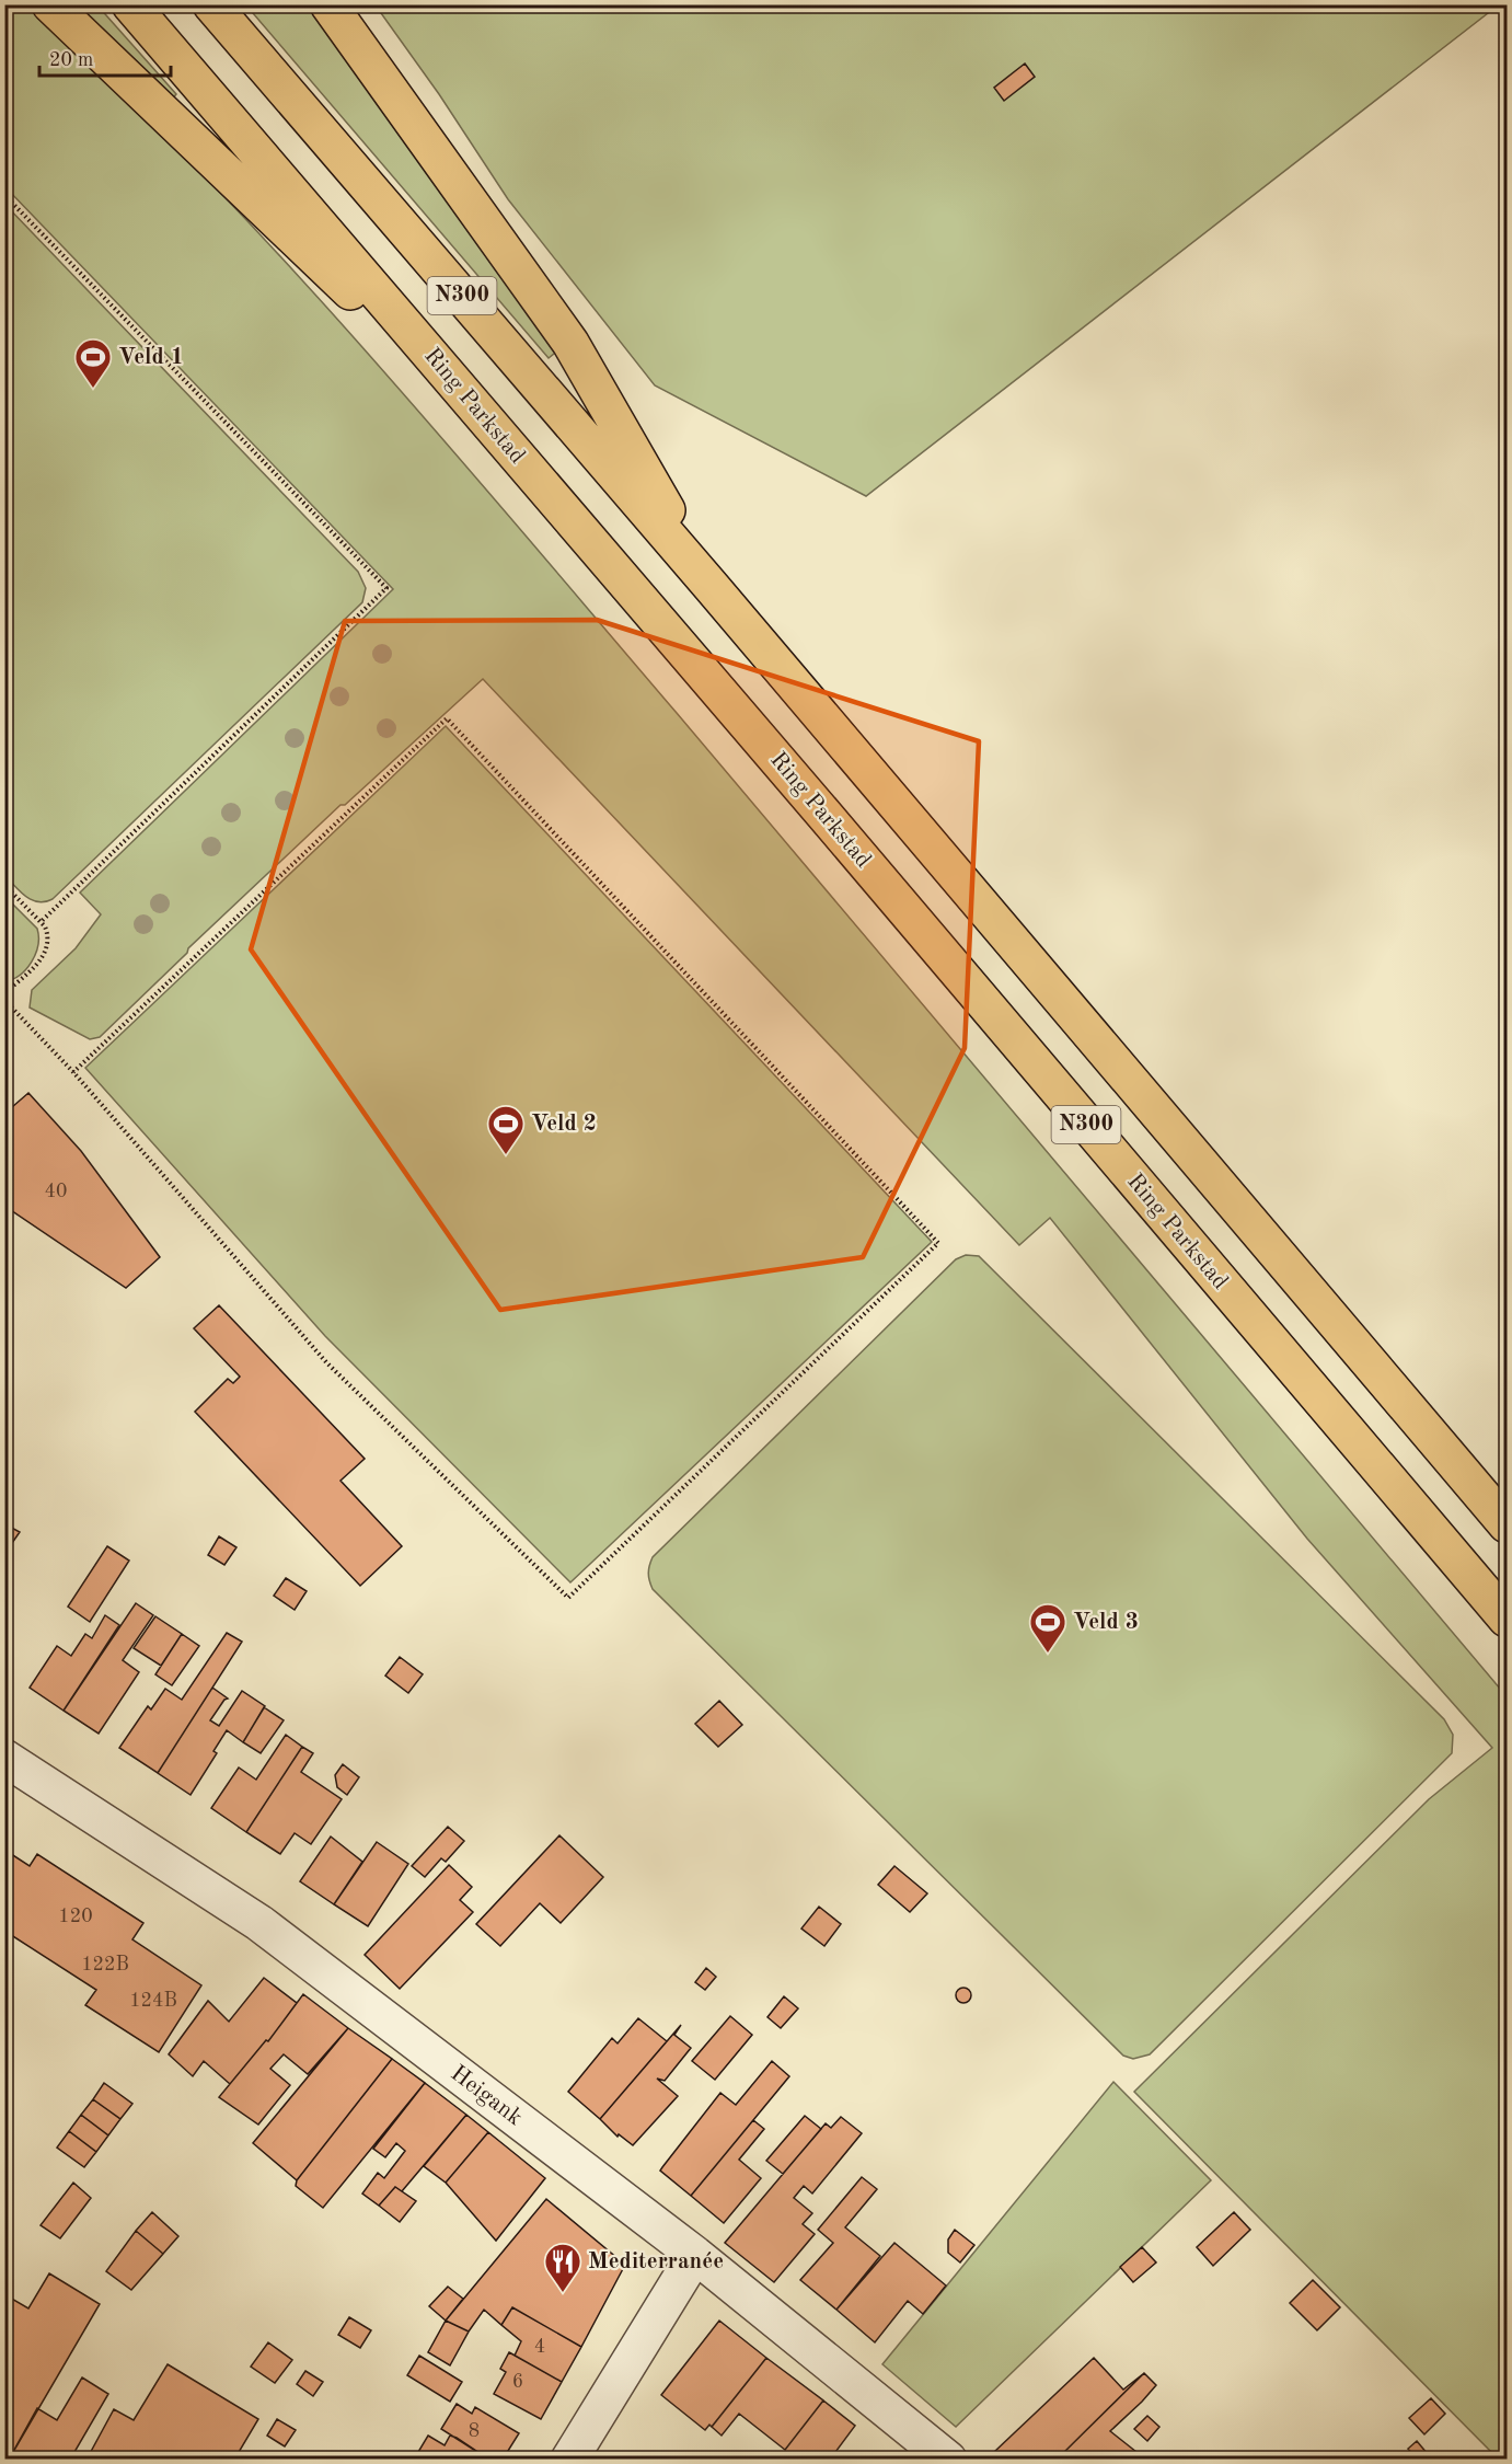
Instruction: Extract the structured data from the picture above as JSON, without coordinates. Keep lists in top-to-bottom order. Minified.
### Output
{"streets":{"highway":["N300","Ring Parkstad"],"street":["Heigank"]},"crossings":[["N300","Ring Parkstad"]],"places":{"sports":["Veld 1","Veld 2","Veld 3"],"restaurant":["Mediterranée"]},"house_numbers":["40","120","122B","124B","4","6","8"],"scale_bar":"20 m"}
